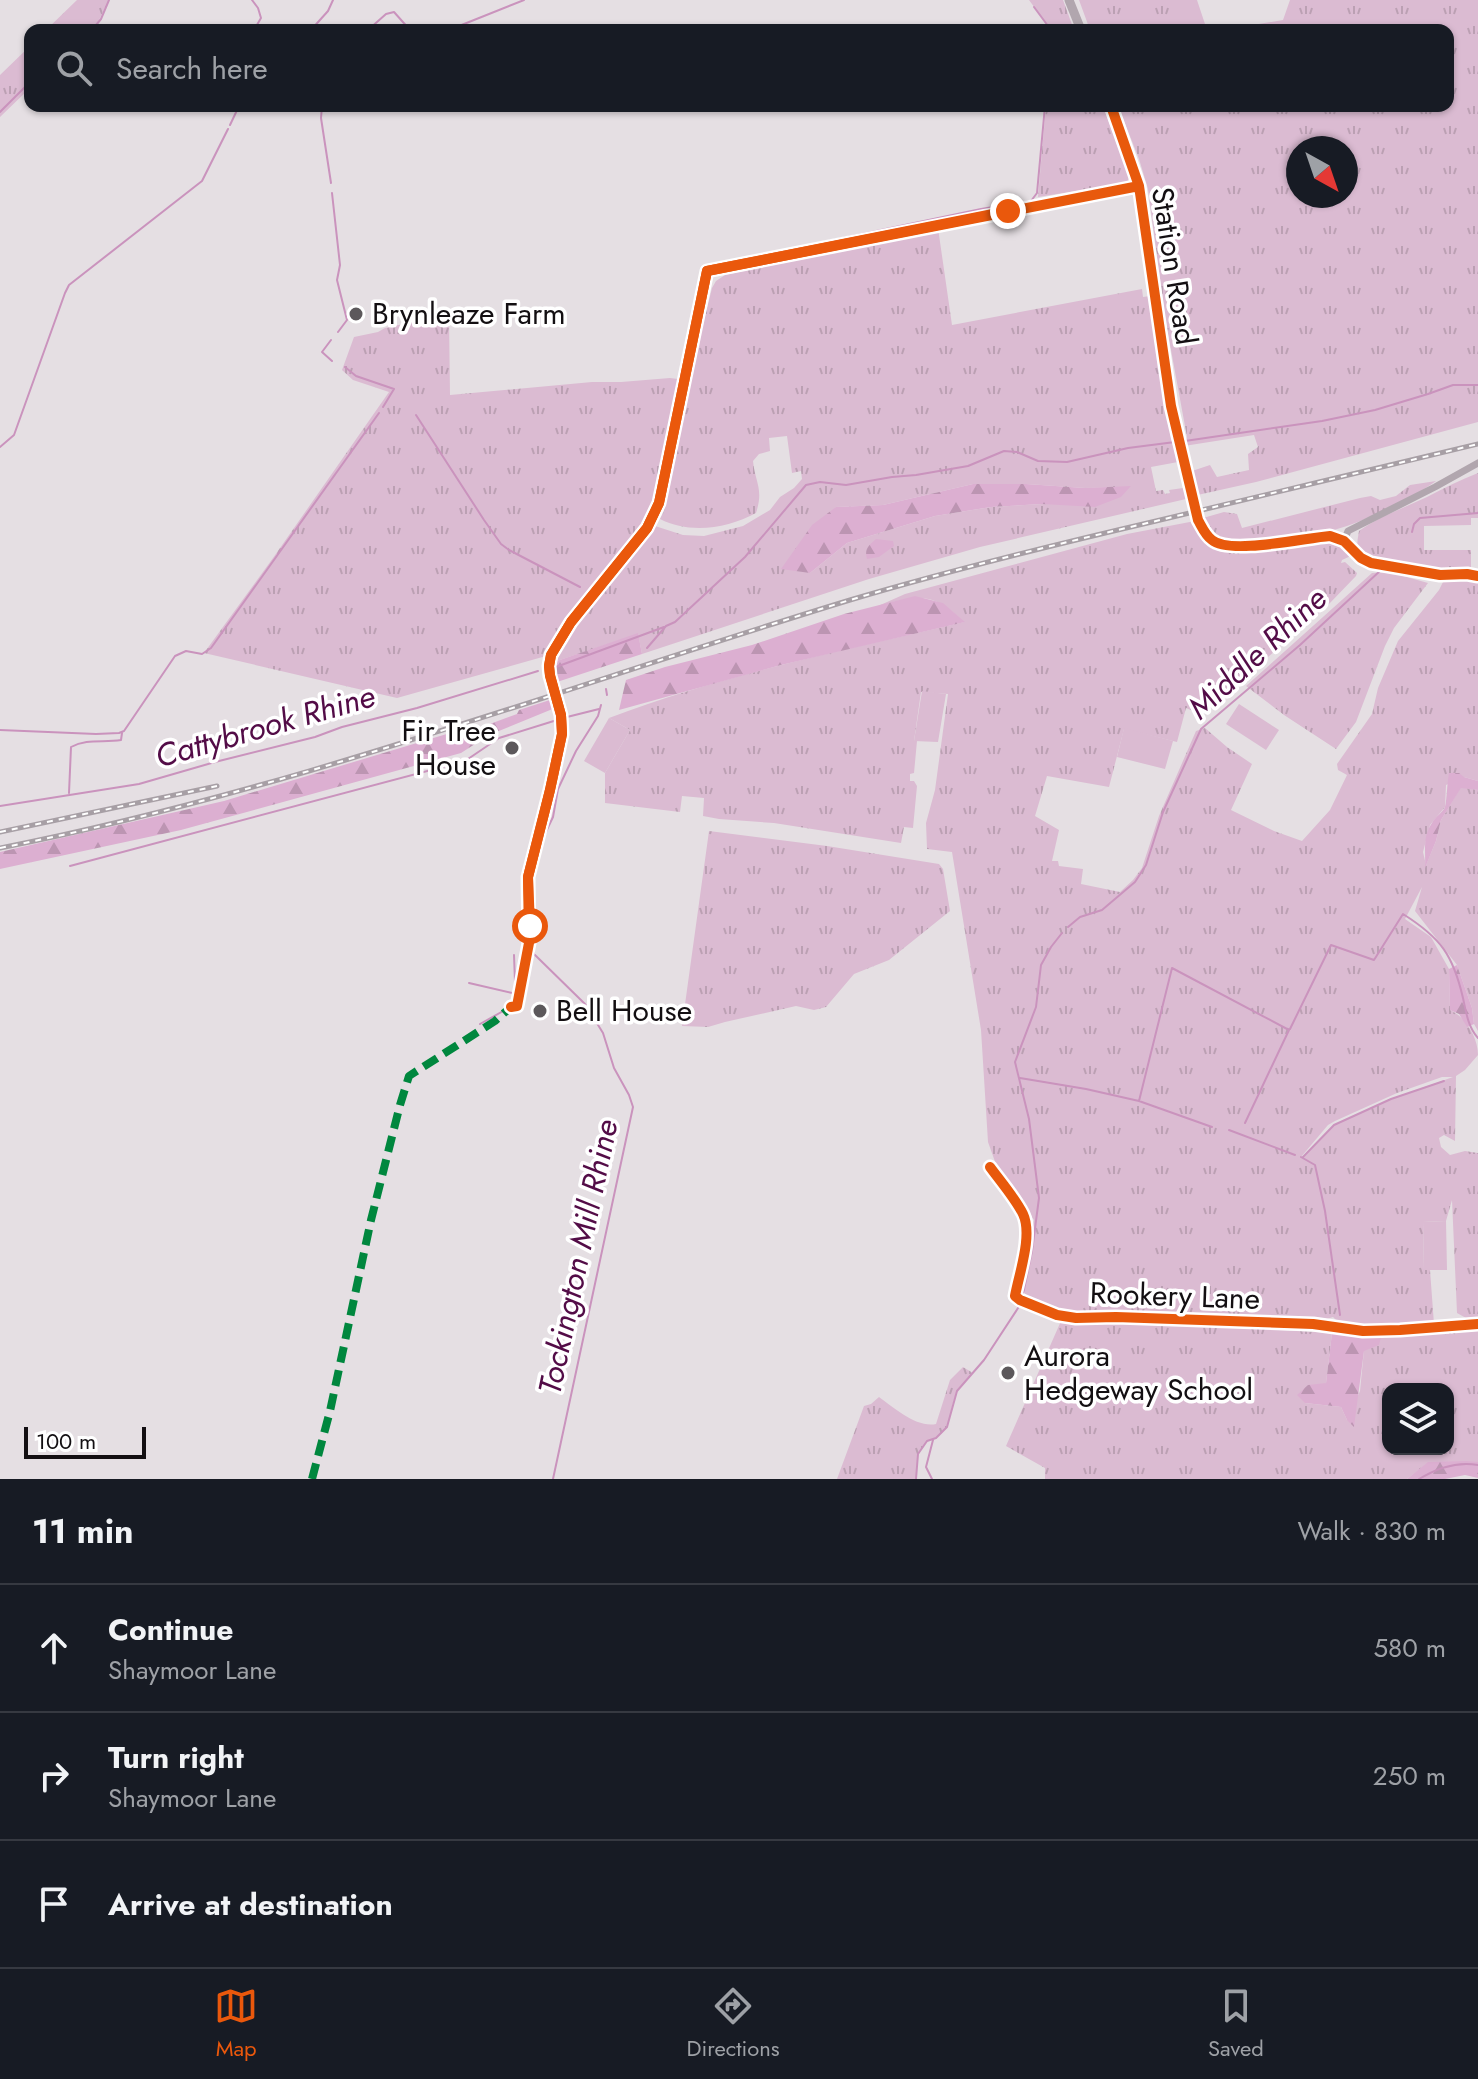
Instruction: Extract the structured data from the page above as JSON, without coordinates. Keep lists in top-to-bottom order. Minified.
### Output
{"streets":{"street":["Station Road","Rookery Lane"]},"water":["Middle Rhine","Cattybrook Rhine","Tockington Mill Rhine"],"places":["Brynleaze Farm","Fir Tree House","Bell House","Aurora Hedgeway School"],"scale_bar":"100 m","north":"bottom right","page":{"search":"Search here","scale":"100 m","heading":["11 min","Walk · 830 m"],"list":[["Continue","Shaymoor Lane","580 m"],["Turn right","Shaymoor Lane","250 m"],"Arrive at destination"],"nav":["Map","Directions","Saved"]}}
